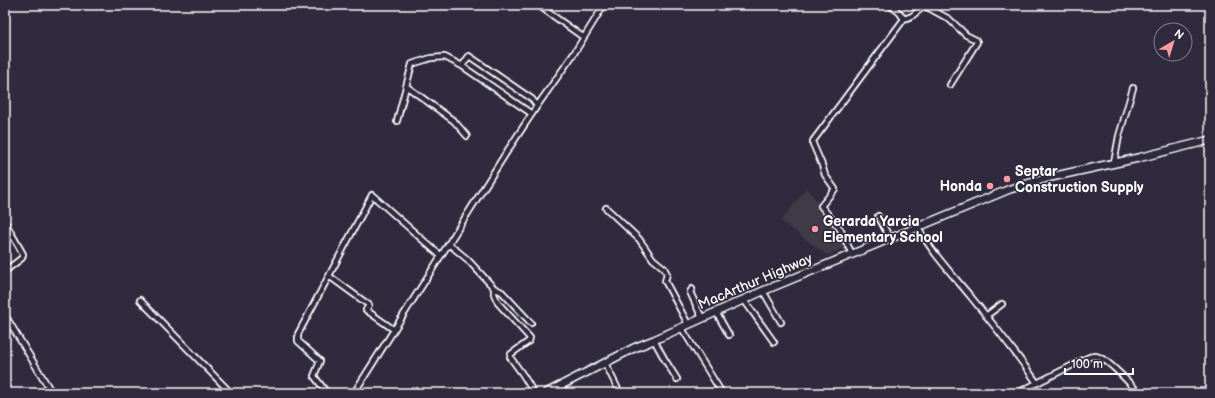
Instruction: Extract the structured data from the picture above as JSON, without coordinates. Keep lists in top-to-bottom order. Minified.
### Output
{"streets":{"highway":["MacArthur Highway"]},"places":["Septar Construction Supply","Honda","Gerarda Yarcia Elementary School"],"scale_bar":"100 m","north":"top right"}
